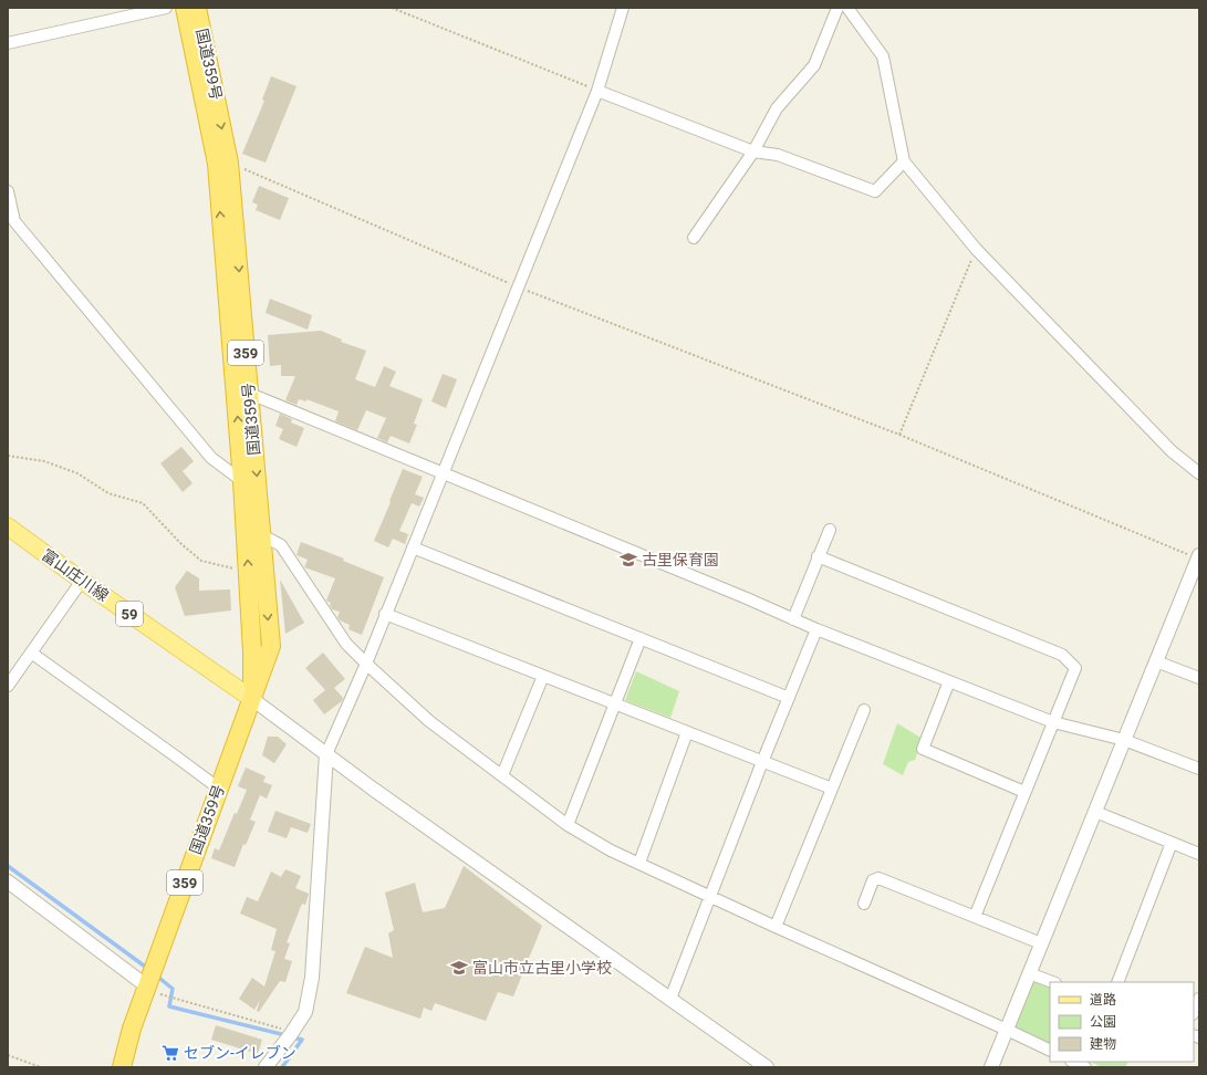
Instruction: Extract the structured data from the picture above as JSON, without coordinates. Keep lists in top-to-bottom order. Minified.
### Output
{"streets":{"highway":["国道359号","359"],"main road":["富山庄川線","59"]},"crossings":[["国道359号","富山庄川線"]],"places":{"school or university":["古里保育園","富山市立古里小学校"],"supermarket":["セブン-イレブン"]},"legend":["道路","公園","建物"]}
